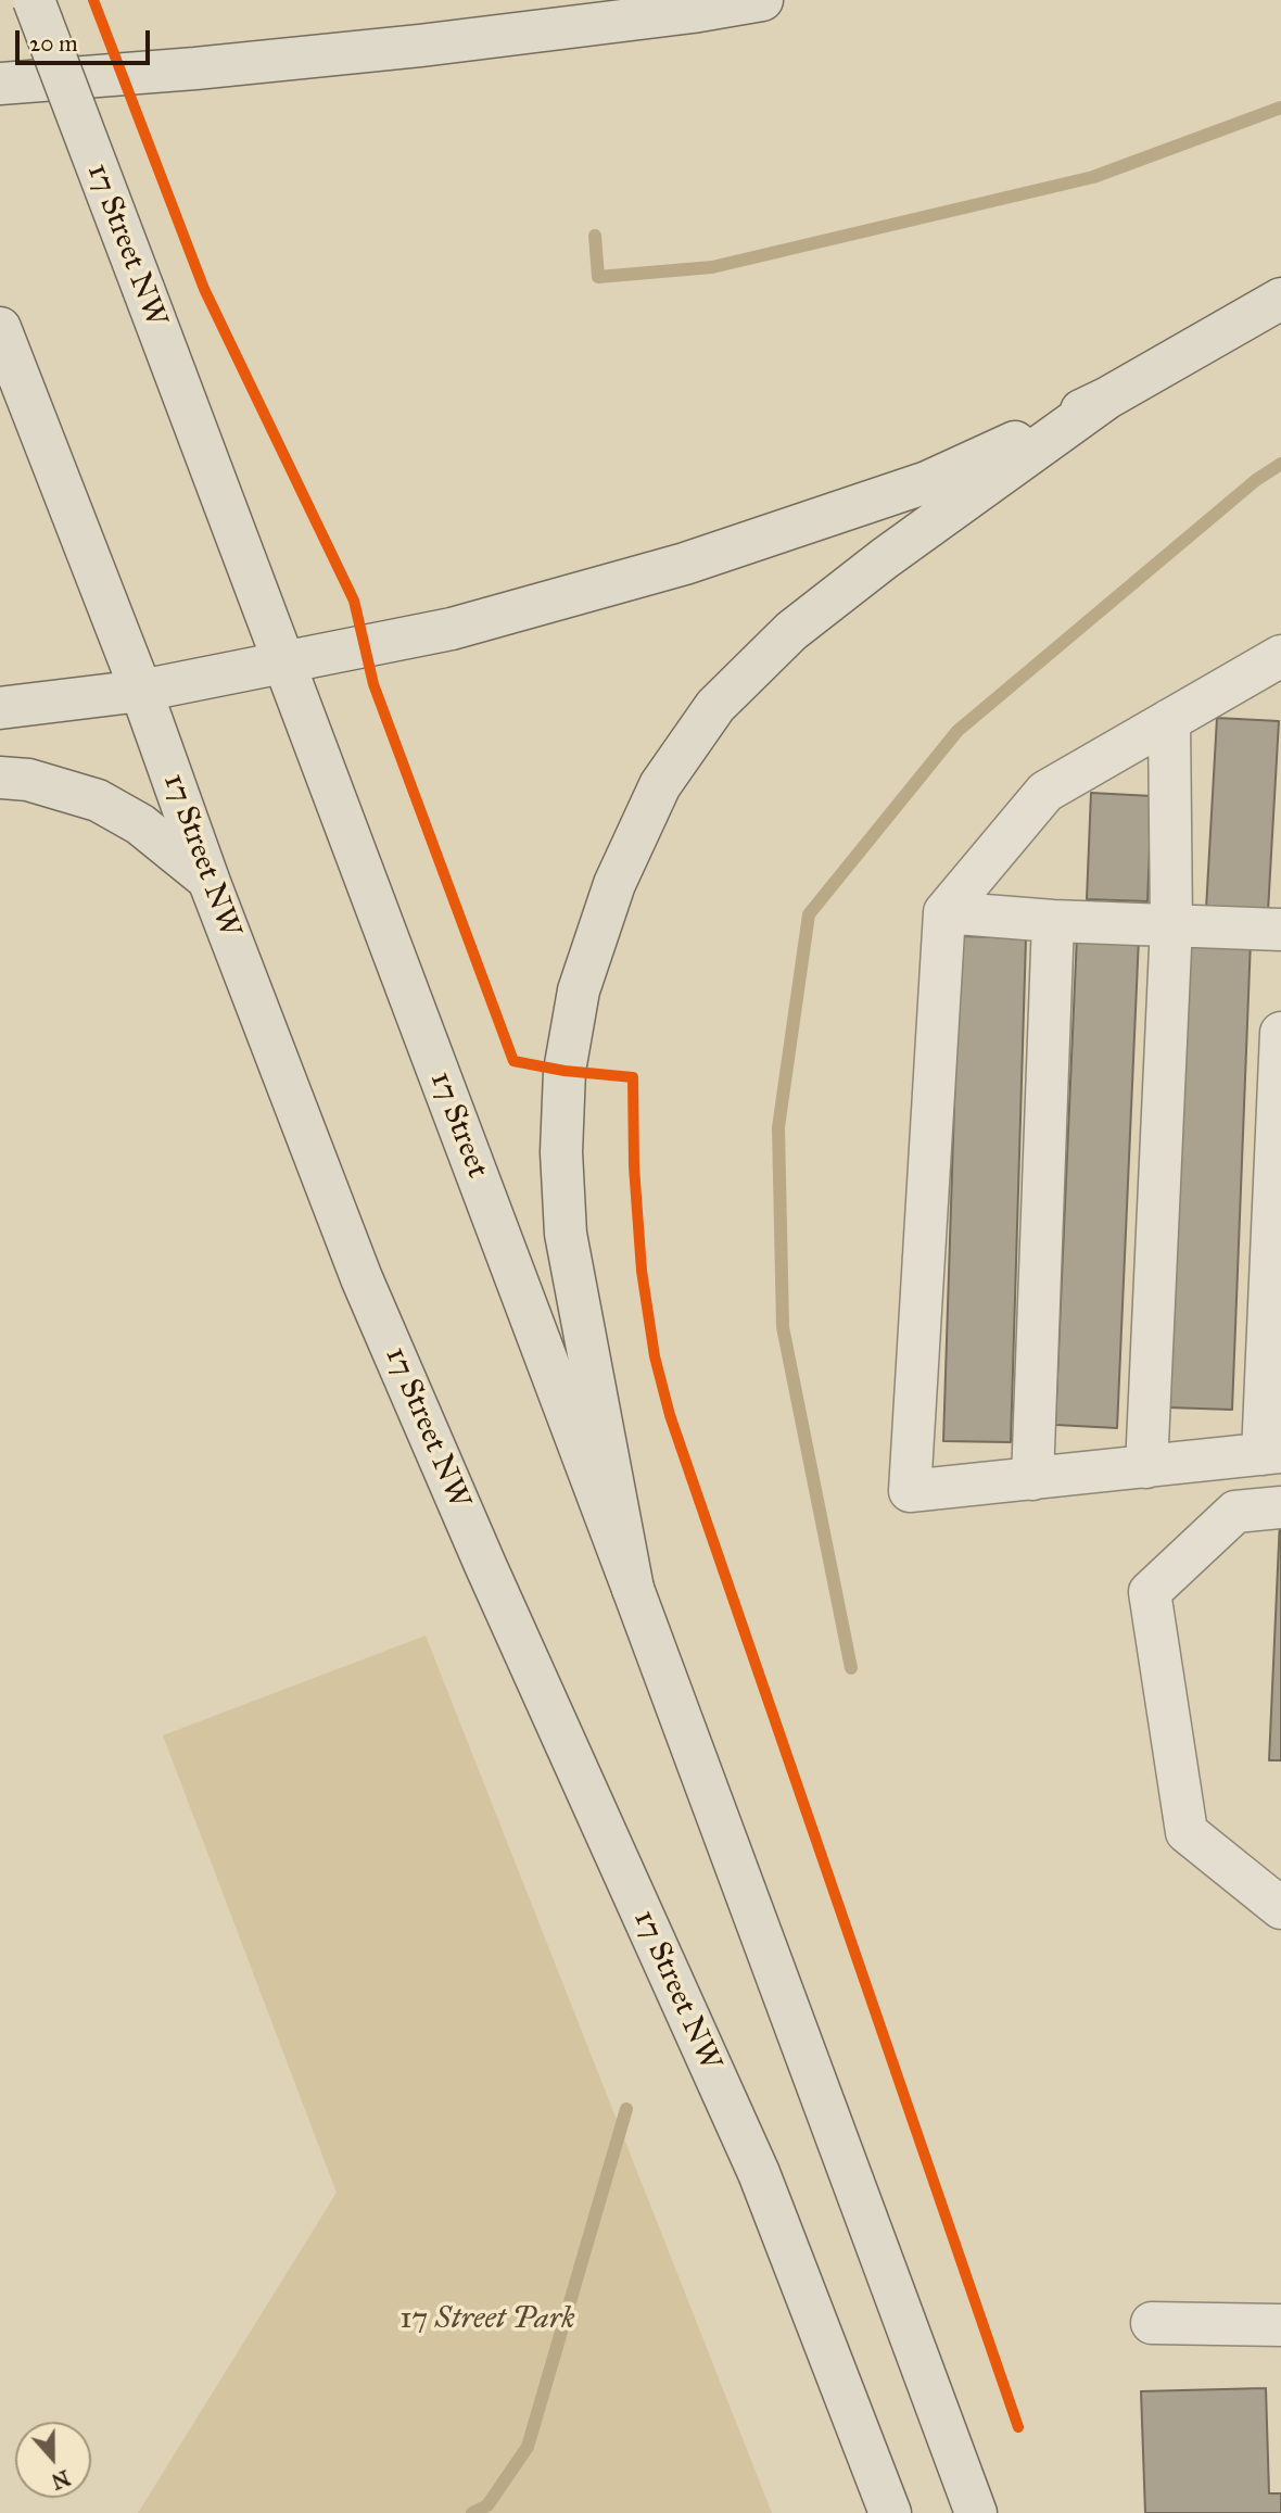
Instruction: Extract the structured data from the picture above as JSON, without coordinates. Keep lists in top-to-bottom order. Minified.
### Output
{"streets":{"main road":["17 Street NW","17 Street"]},"crossings":[["17 Street NW","17 Street"]],"parks":["17 Street Park"],"scale_bar":"20 m","north":"bottom"}
